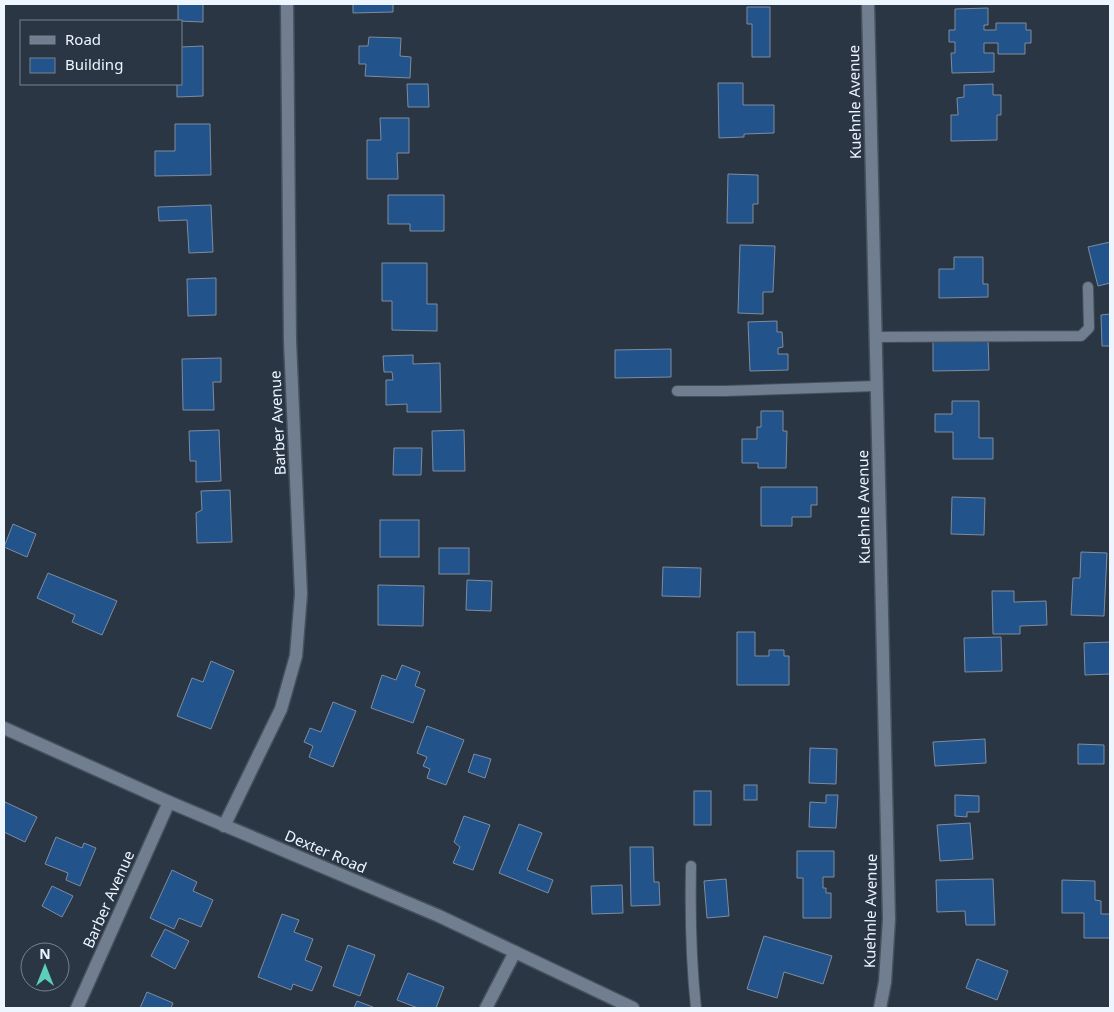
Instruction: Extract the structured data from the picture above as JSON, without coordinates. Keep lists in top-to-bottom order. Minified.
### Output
{"streets":{"street":["Kuehnle Avenue","Barber Avenue","Dexter Road"]},"crossings":[["Barber Avenue","Dexter Road"]],"legend":["Road","Building"],"north":"top"}
